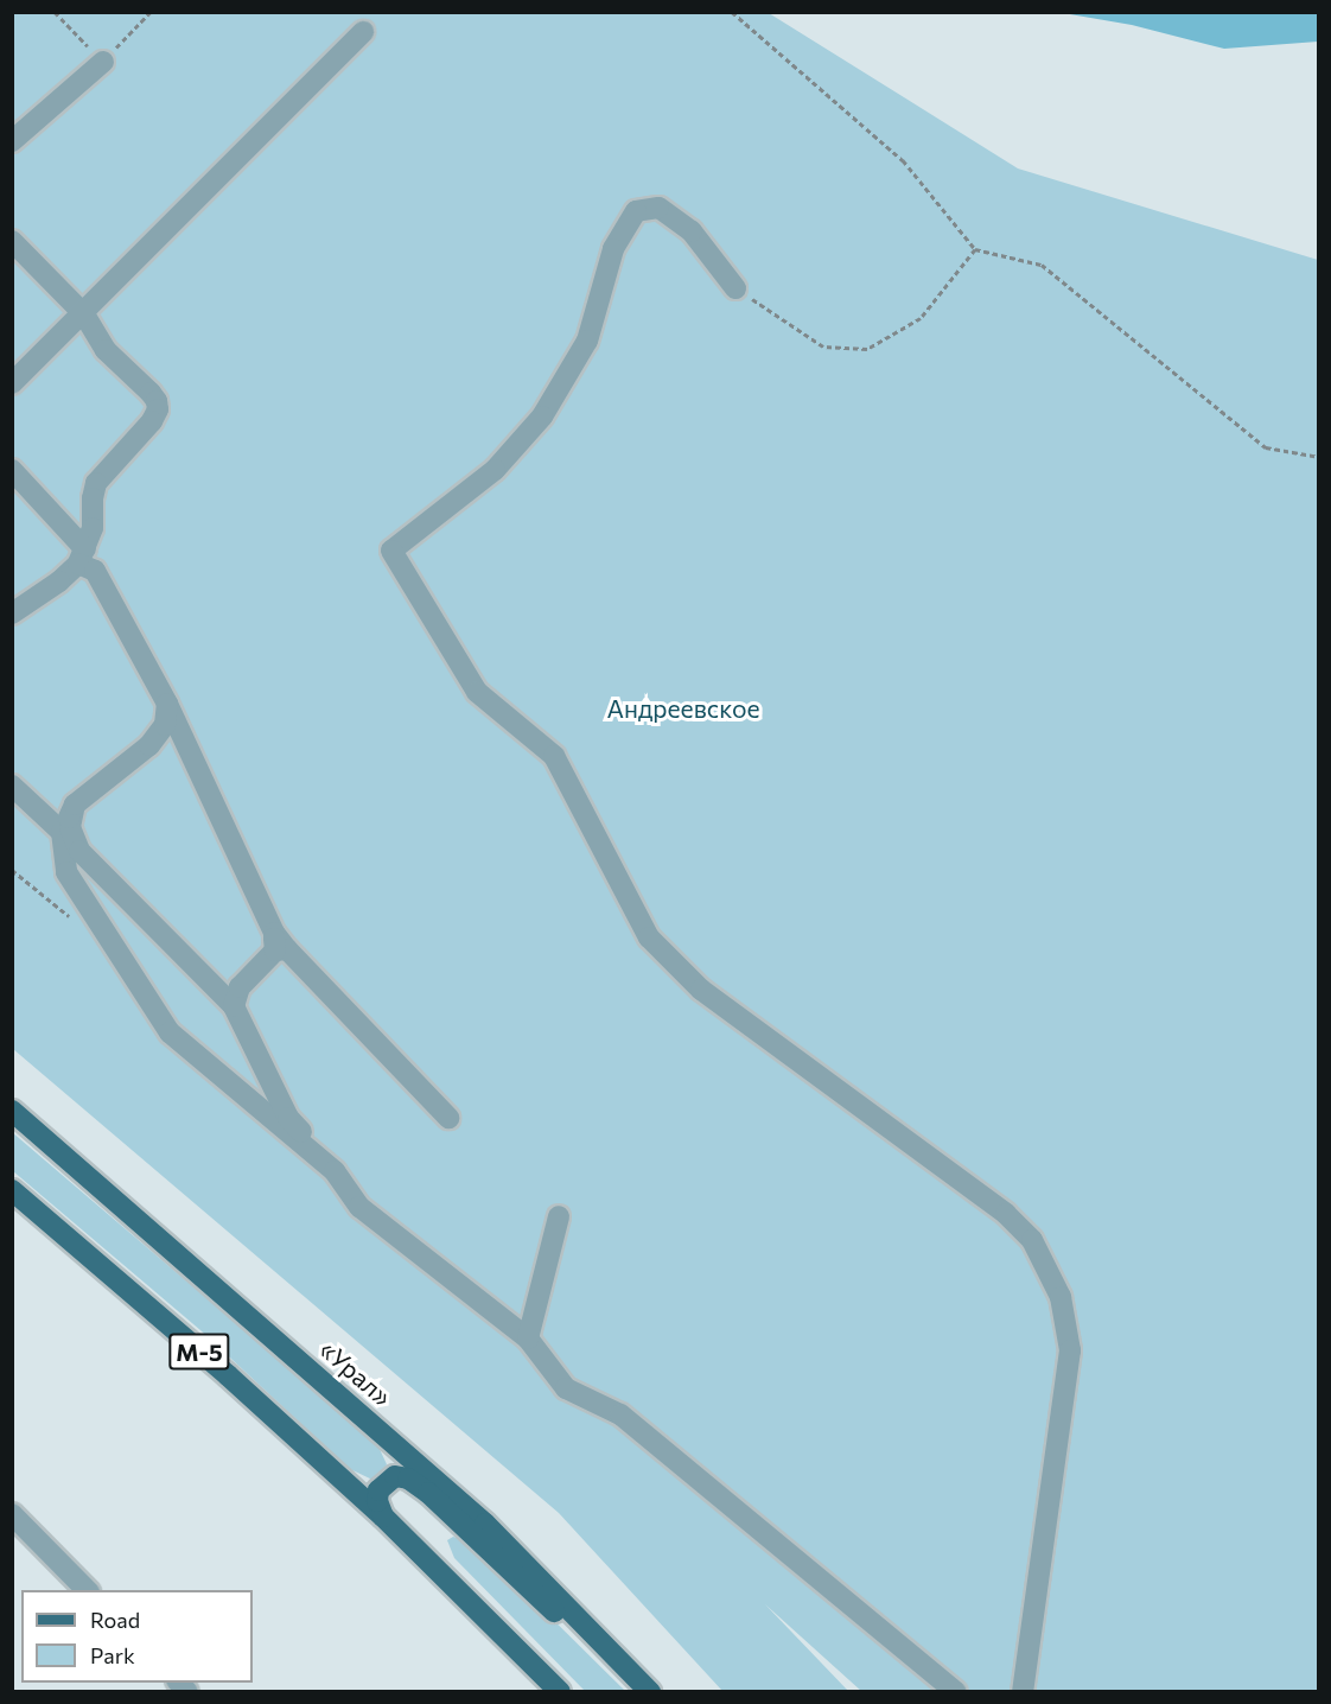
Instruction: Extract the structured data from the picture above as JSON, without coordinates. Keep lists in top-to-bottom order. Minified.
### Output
{"streets":{"main road":["М-5","«Урал»"]},"parks":["Андреевское"],"legend":["Road","Park"]}
